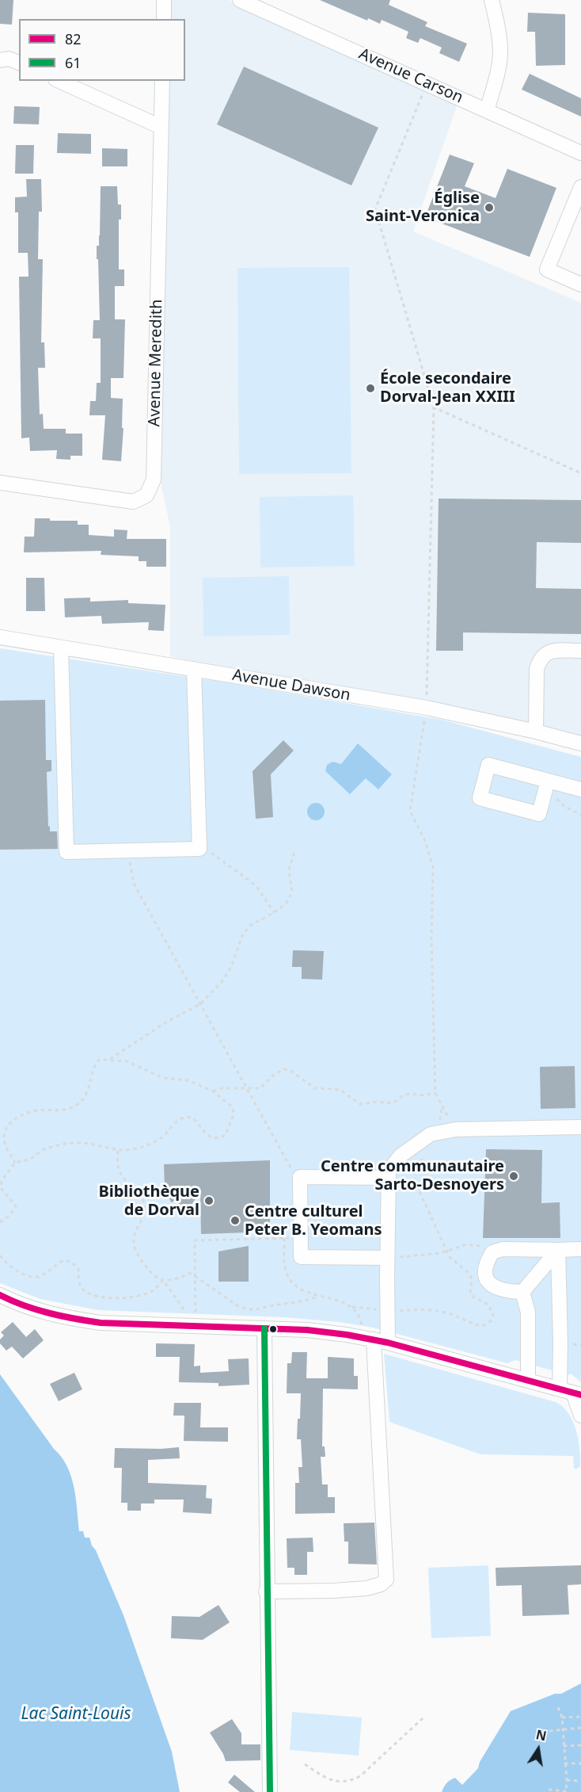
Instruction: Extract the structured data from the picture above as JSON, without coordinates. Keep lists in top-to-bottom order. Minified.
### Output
{"streets":{"street":["Avenue Carson","Avenue Meredith","Avenue Dawson"]},"water":["Lac Saint-Louis"],"places":["Église Saint-Veronica","École secondaire Dorval-Jean XXIII","Centre communautaire Sarto-Desnoyers","Bibliothèque de Dorval","Centre culturel Peter B. Yeomans"],"lines":["transit line 82","transit line 61"],"legend":["82","61"],"north":"top"}
